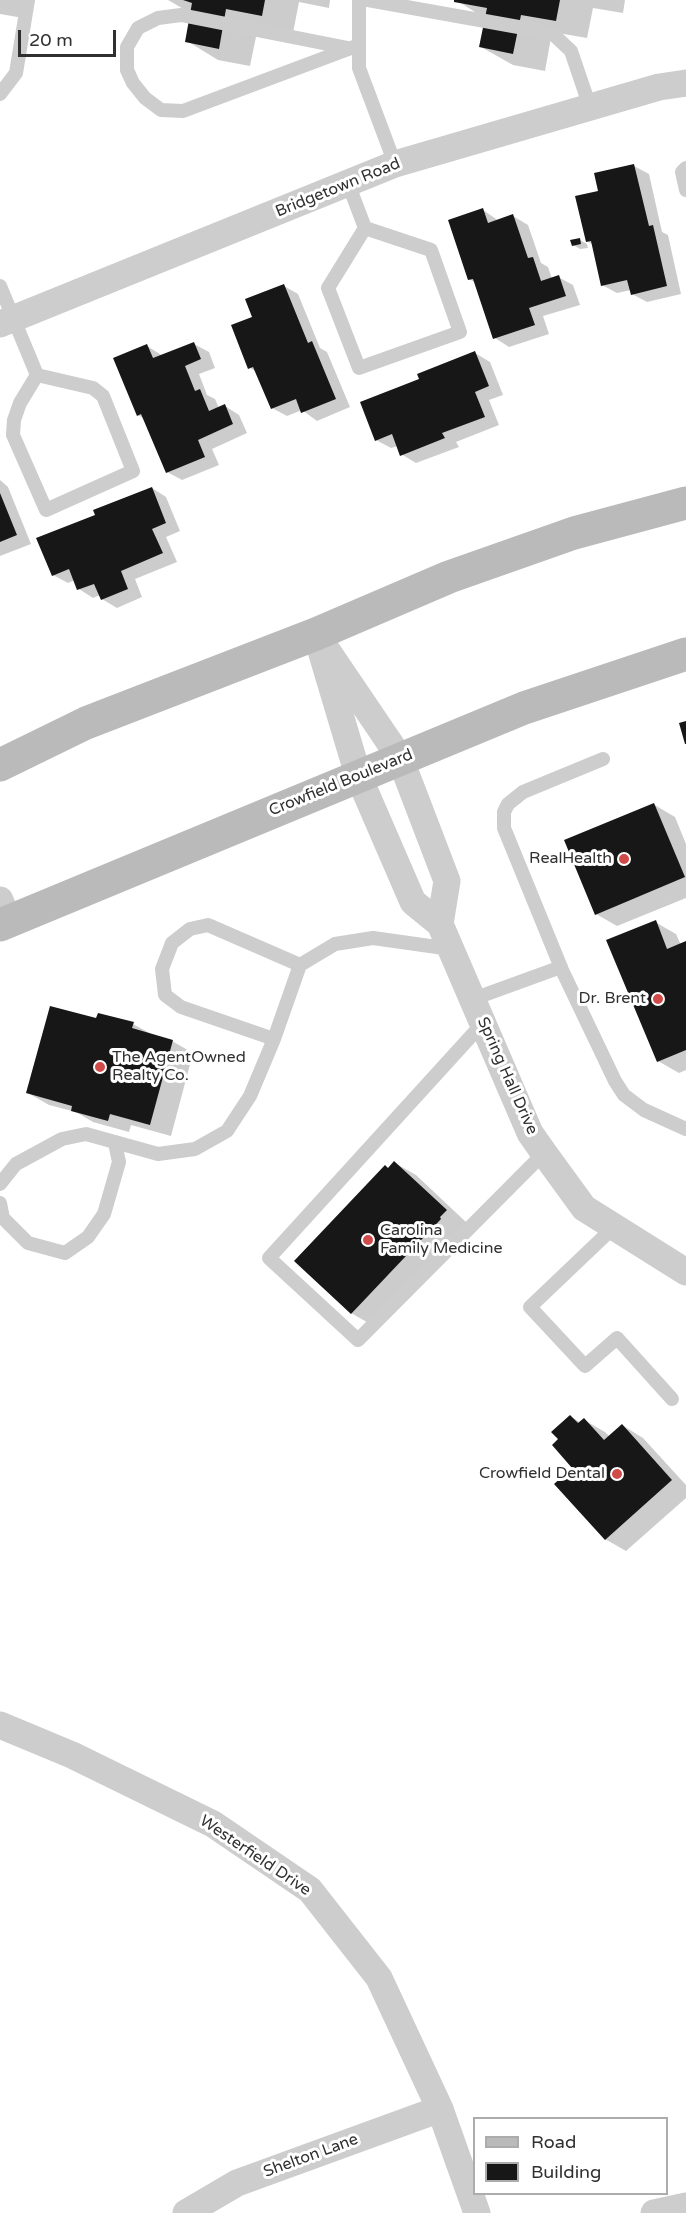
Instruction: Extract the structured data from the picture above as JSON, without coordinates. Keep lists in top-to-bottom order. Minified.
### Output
{"streets":{"main road":["Crowfield Boulevard"],"street":["Bridgetown Road","Spring Hall Drive","Westerfield Drive","Shelton Lane"]},"crossings":[["Crowfield Boulevard","Spring Hall Drive"],["Westerfield Drive","Shelton Lane"]],"places":["RealHealth","Dr. Brent","The AgentOwned Realty Co.","Carolina Family Medicine","Crowfield Dental"],"legend":["Road","Building"],"scale_bar":"20 m"}
